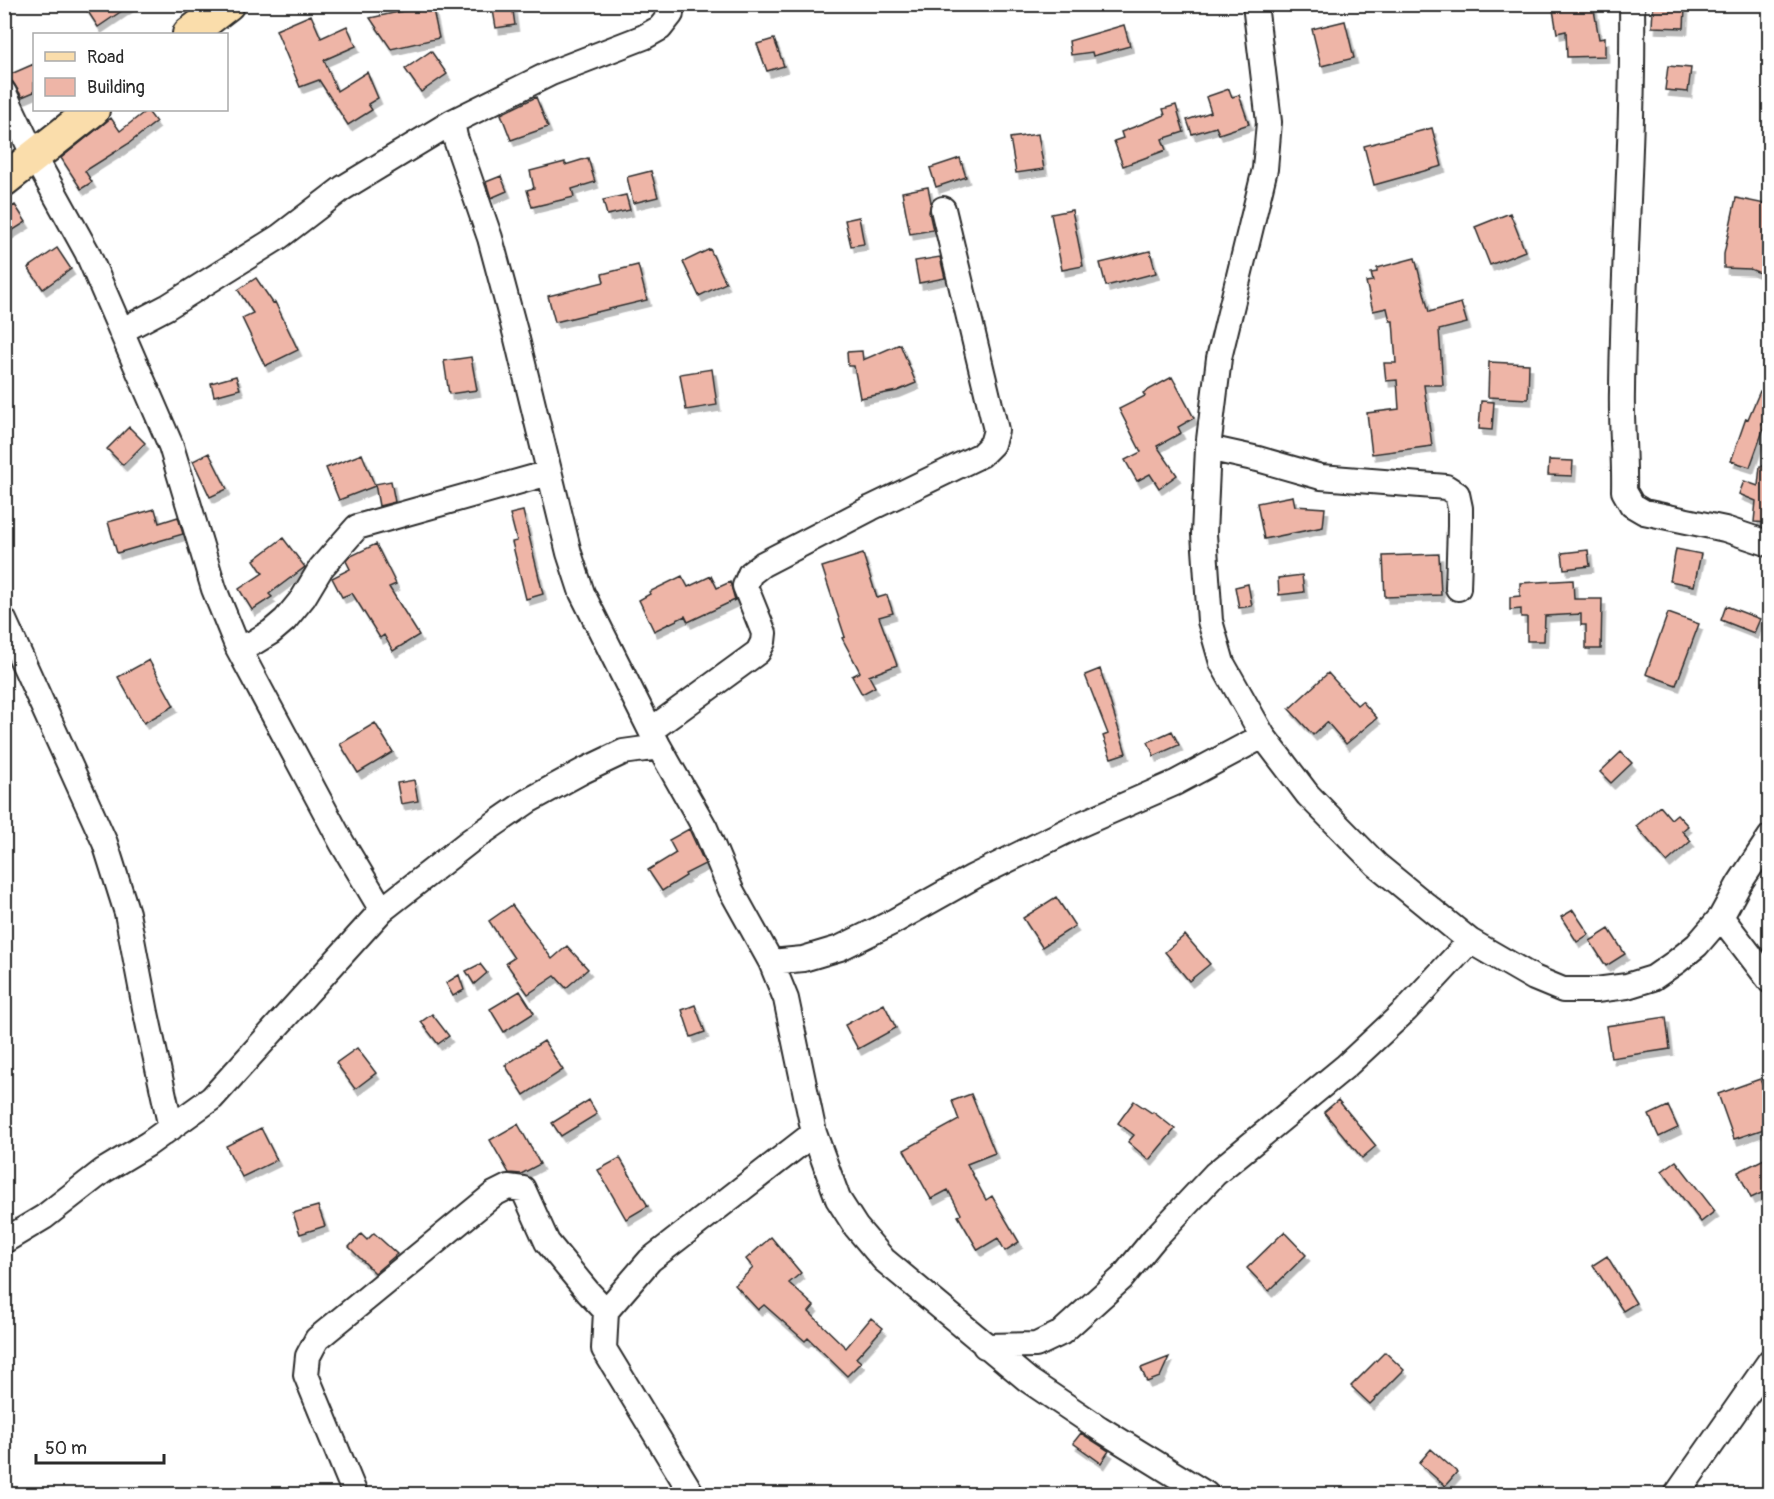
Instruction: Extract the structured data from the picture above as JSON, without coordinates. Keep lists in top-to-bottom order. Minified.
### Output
{"legend":["Road","Building"],"scale_bar":"50 m"}
